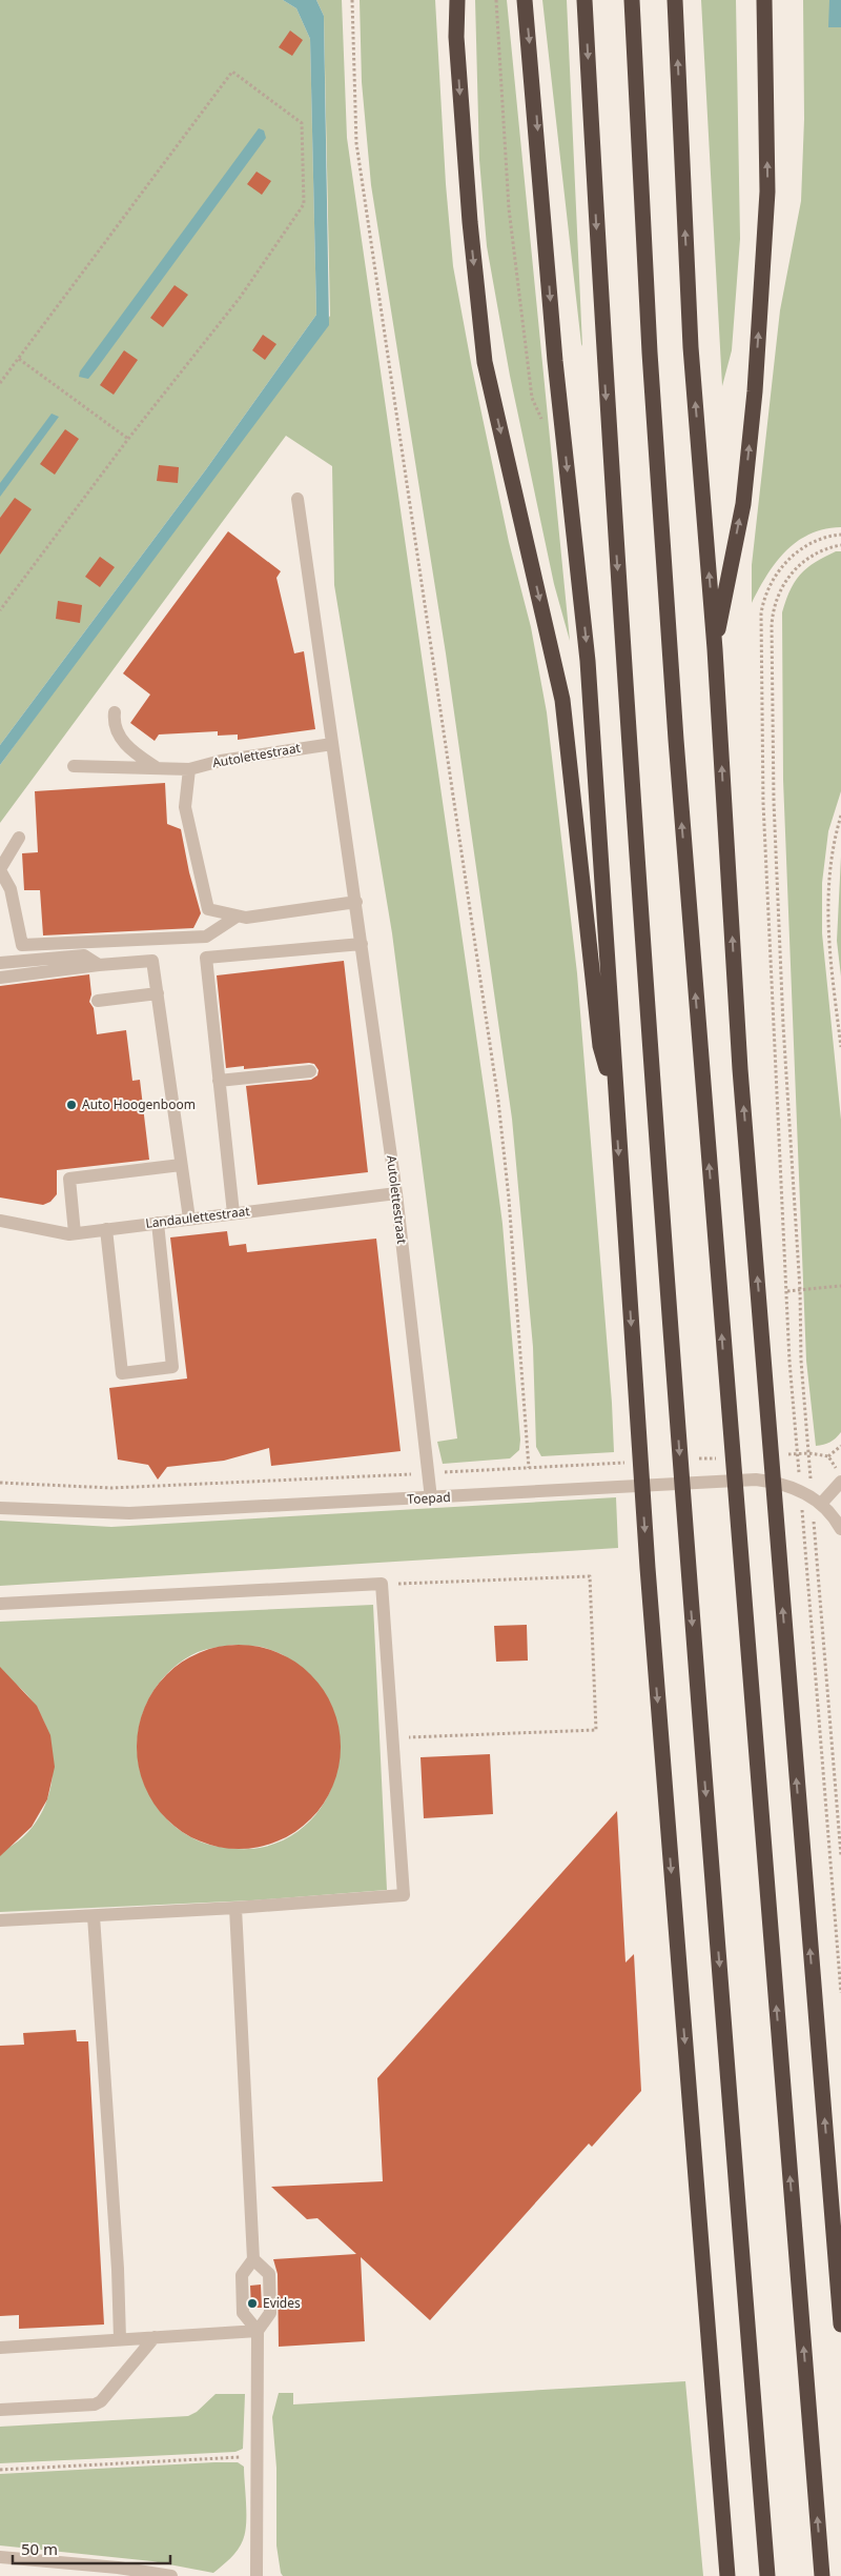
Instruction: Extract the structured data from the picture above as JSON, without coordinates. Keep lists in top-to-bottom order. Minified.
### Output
{"streets":{"street":["Autolettestraat","Landaulettestraat","Toepad"]},"crossings":[["Autolettestraat","Landaulettestraat"],["Autolettestraat","Toepad"]],"places":["Auto Hoogenboom","Evides"],"scale_bar":"50 m"}
